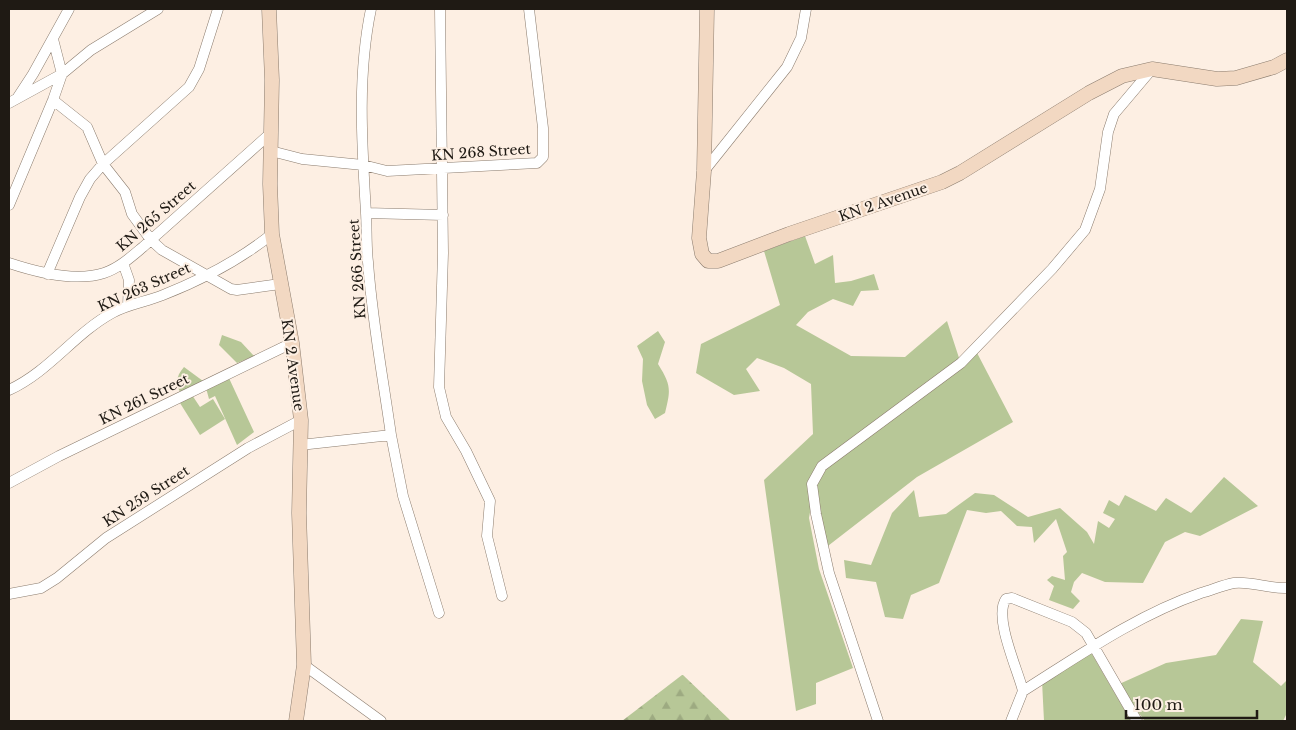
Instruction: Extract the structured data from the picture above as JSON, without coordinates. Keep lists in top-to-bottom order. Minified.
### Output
{"streets":{"main road":["KN 2 Avenue"],"street":["KN 268 Street","KN 265 Street","KN 266 Street","KN 263 Street","KN 261 Street","KN 259 Street"]},"crossings":[["KN 268 Street","KN 2 Avenue"],["KN 268 Street","KN 266 Street"],["KN 2 Avenue","KN 265 Street"],["KN 2 Avenue","KN 263 Street"],["KN 2 Avenue","KN 261 Street"],["KN 2 Avenue","KN 259 Street"]],"scale_bar":"100 m"}
